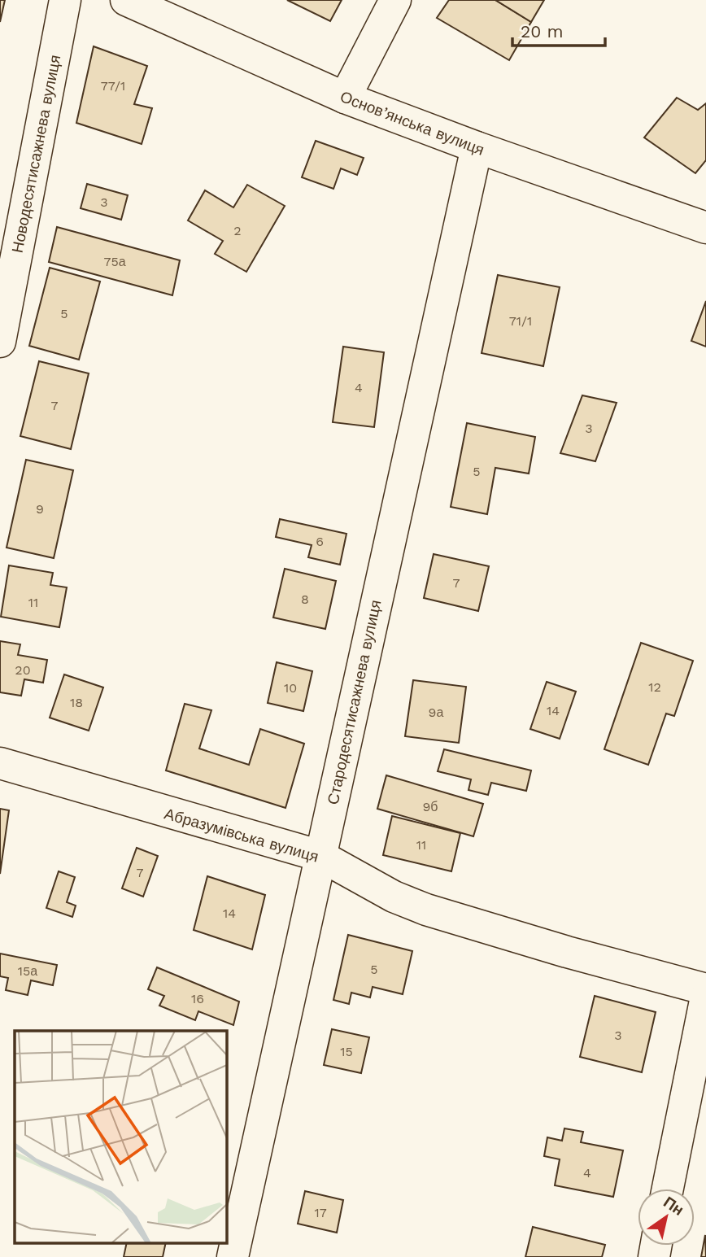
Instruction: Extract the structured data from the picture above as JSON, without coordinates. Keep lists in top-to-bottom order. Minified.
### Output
{"streets":{"street":["Основ’янська вулиця","Новодесятисажнева вулиця","Стародесятисажнева вулиця","Абразумівська вулиця"]},"crossings":[["Основ’янська вулиця","Стародесятисажнева вулиця"],["Стародесятисажнева вулиця","Абразумівська вулиця"]],"house_numbers":["77/1","3","2","75а","5","71/1","4","7","3","5","9","6","7","8","11","20","12","10","18","14","9а","9б","11","7","14","5","15а","16","3","15","4","17"],"scale_bar":"20 m","north":"top right"}
